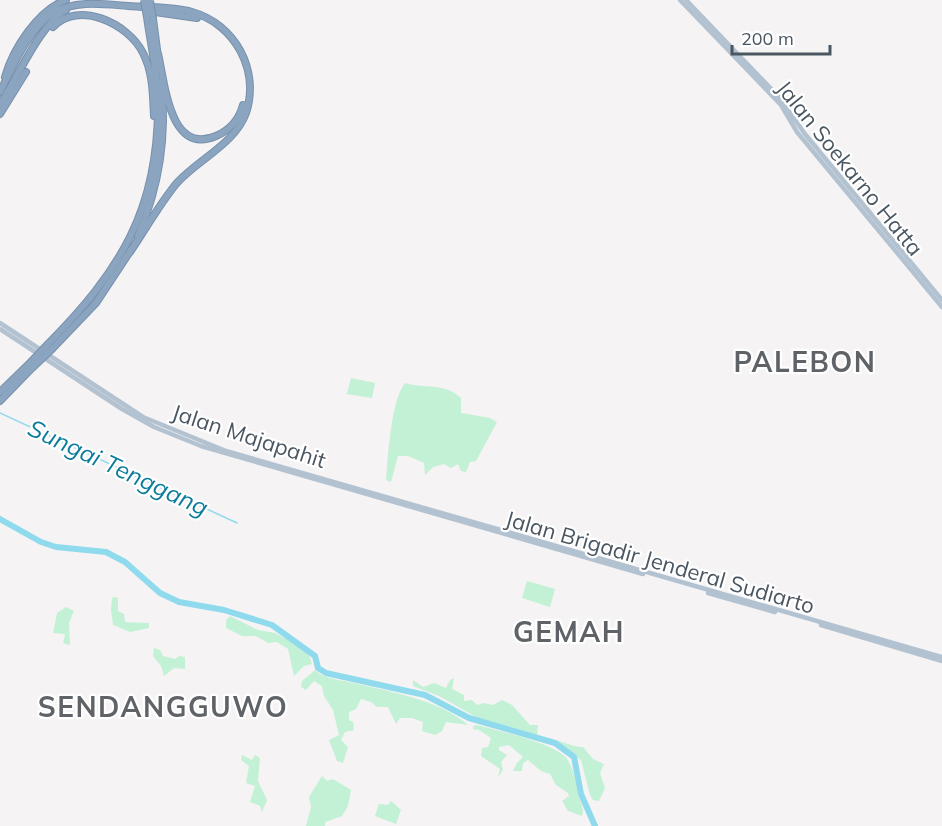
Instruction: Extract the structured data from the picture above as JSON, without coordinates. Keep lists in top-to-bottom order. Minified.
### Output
{"streets":{"main road":["Jalan Soekarno Hatta","Jalan Majapahit","Jalan Brigadir Jenderal Sudiarto"]},"crossings":[["Jalan Majapahit","Jalan Brigadir Jenderal Sudiarto"]],"districts":["PALEBON","GEMAH","SENDANGGUWO"],"water":["Sungai Tenggang"],"scale_bar":"200 m"}
